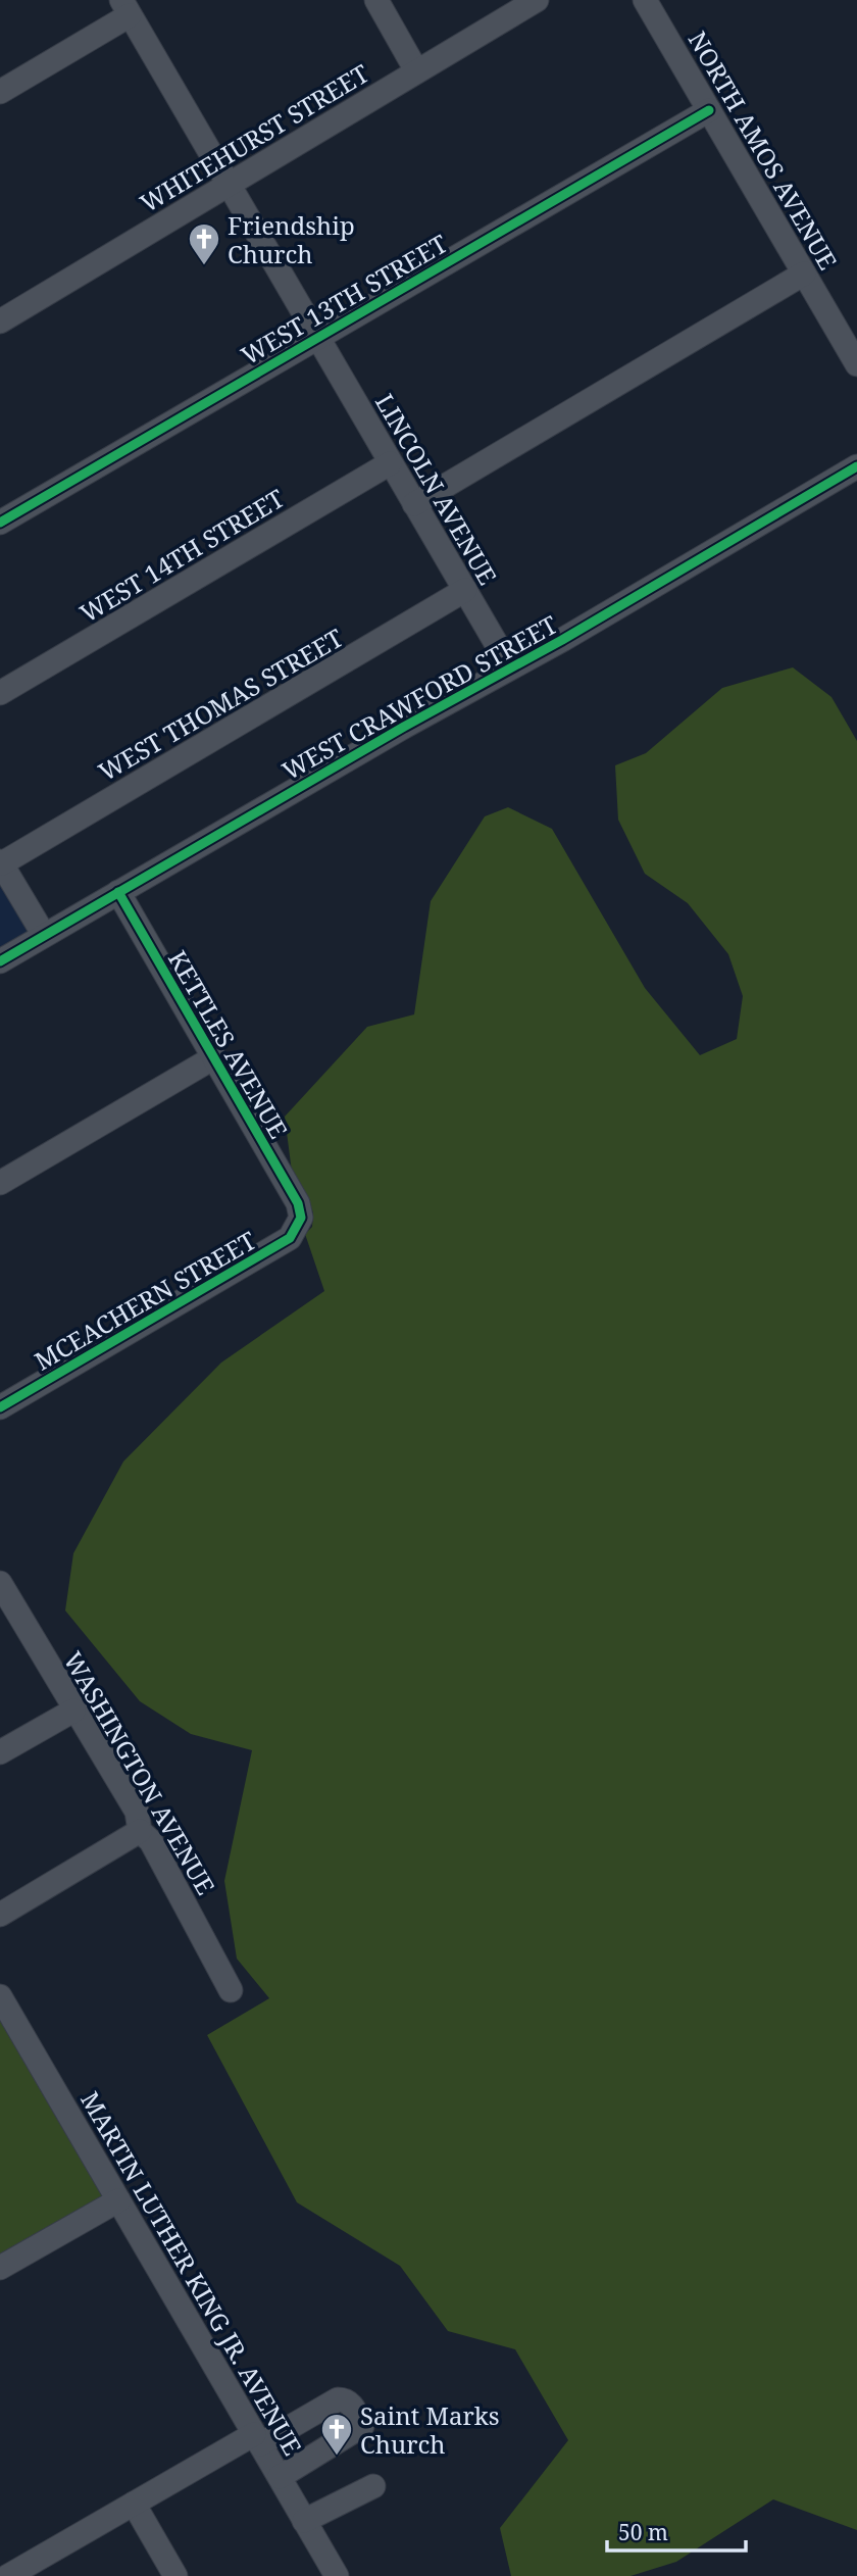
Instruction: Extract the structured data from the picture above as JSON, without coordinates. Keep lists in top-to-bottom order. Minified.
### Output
{"streets":{"street":["WHITEHURST STREET","NORTH AMOS AVENUE","WEST 13TH STREET","LINCOLN AVENUE","WEST 14TH STREET","WEST CRAWFORD STREET","WEST THOMAS STREET","KETTLES AVENUE","MCEACHERN STREET","WASHINGTON AVENUE","MARTIN LUTHER KING JR. AVENUE"]},"crossings":[["WHITEHURST STREET","LINCOLN AVENUE"],["NORTH AMOS AVENUE","WEST 13TH STREET"],["WEST 13TH STREET","LINCOLN AVENUE"],["LINCOLN AVENUE","WEST 14TH STREET"],["LINCOLN AVENUE","WEST CRAWFORD STREET"],["LINCOLN AVENUE","WEST THOMAS STREET"],["WEST CRAWFORD STREET","KETTLES AVENUE"],["KETTLES AVENUE","MCEACHERN STREET"]],"places":{"church":["Friendship Church","Saint Marks Church"]},"scale_bar":"50 m"}
